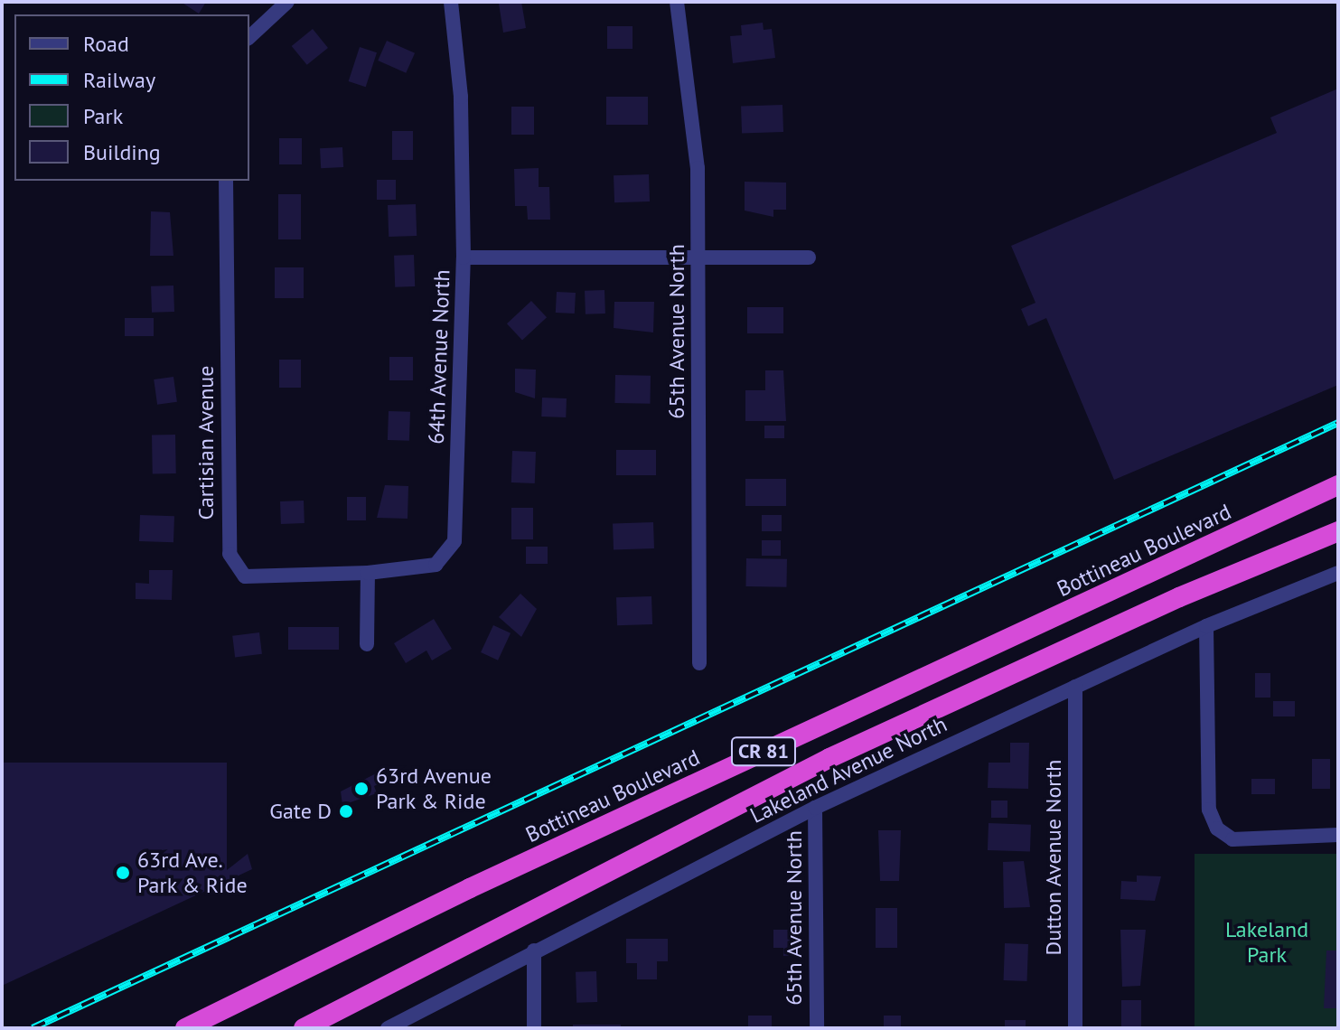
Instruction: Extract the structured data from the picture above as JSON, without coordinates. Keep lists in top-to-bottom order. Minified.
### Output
{"streets":{"highway":["Bottineau Boulevard","CR 81"],"street":["65th Avenue North","64th Avenue North","Cartisian Avenue","Lakeland Avenue North","Dutton Avenue North"]},"crossings":[["65th Avenue North","Lakeland Avenue North"],["64th Avenue North","Cartisian Avenue"],["Lakeland Avenue North","Dutton Avenue North"]],"parks":["Lakeland Park"],"places":["63rd Avenue Park & Ride","Gate D","63rd Ave. Park & Ride"],"legend":["Road","Railway","Park","Building"]}
